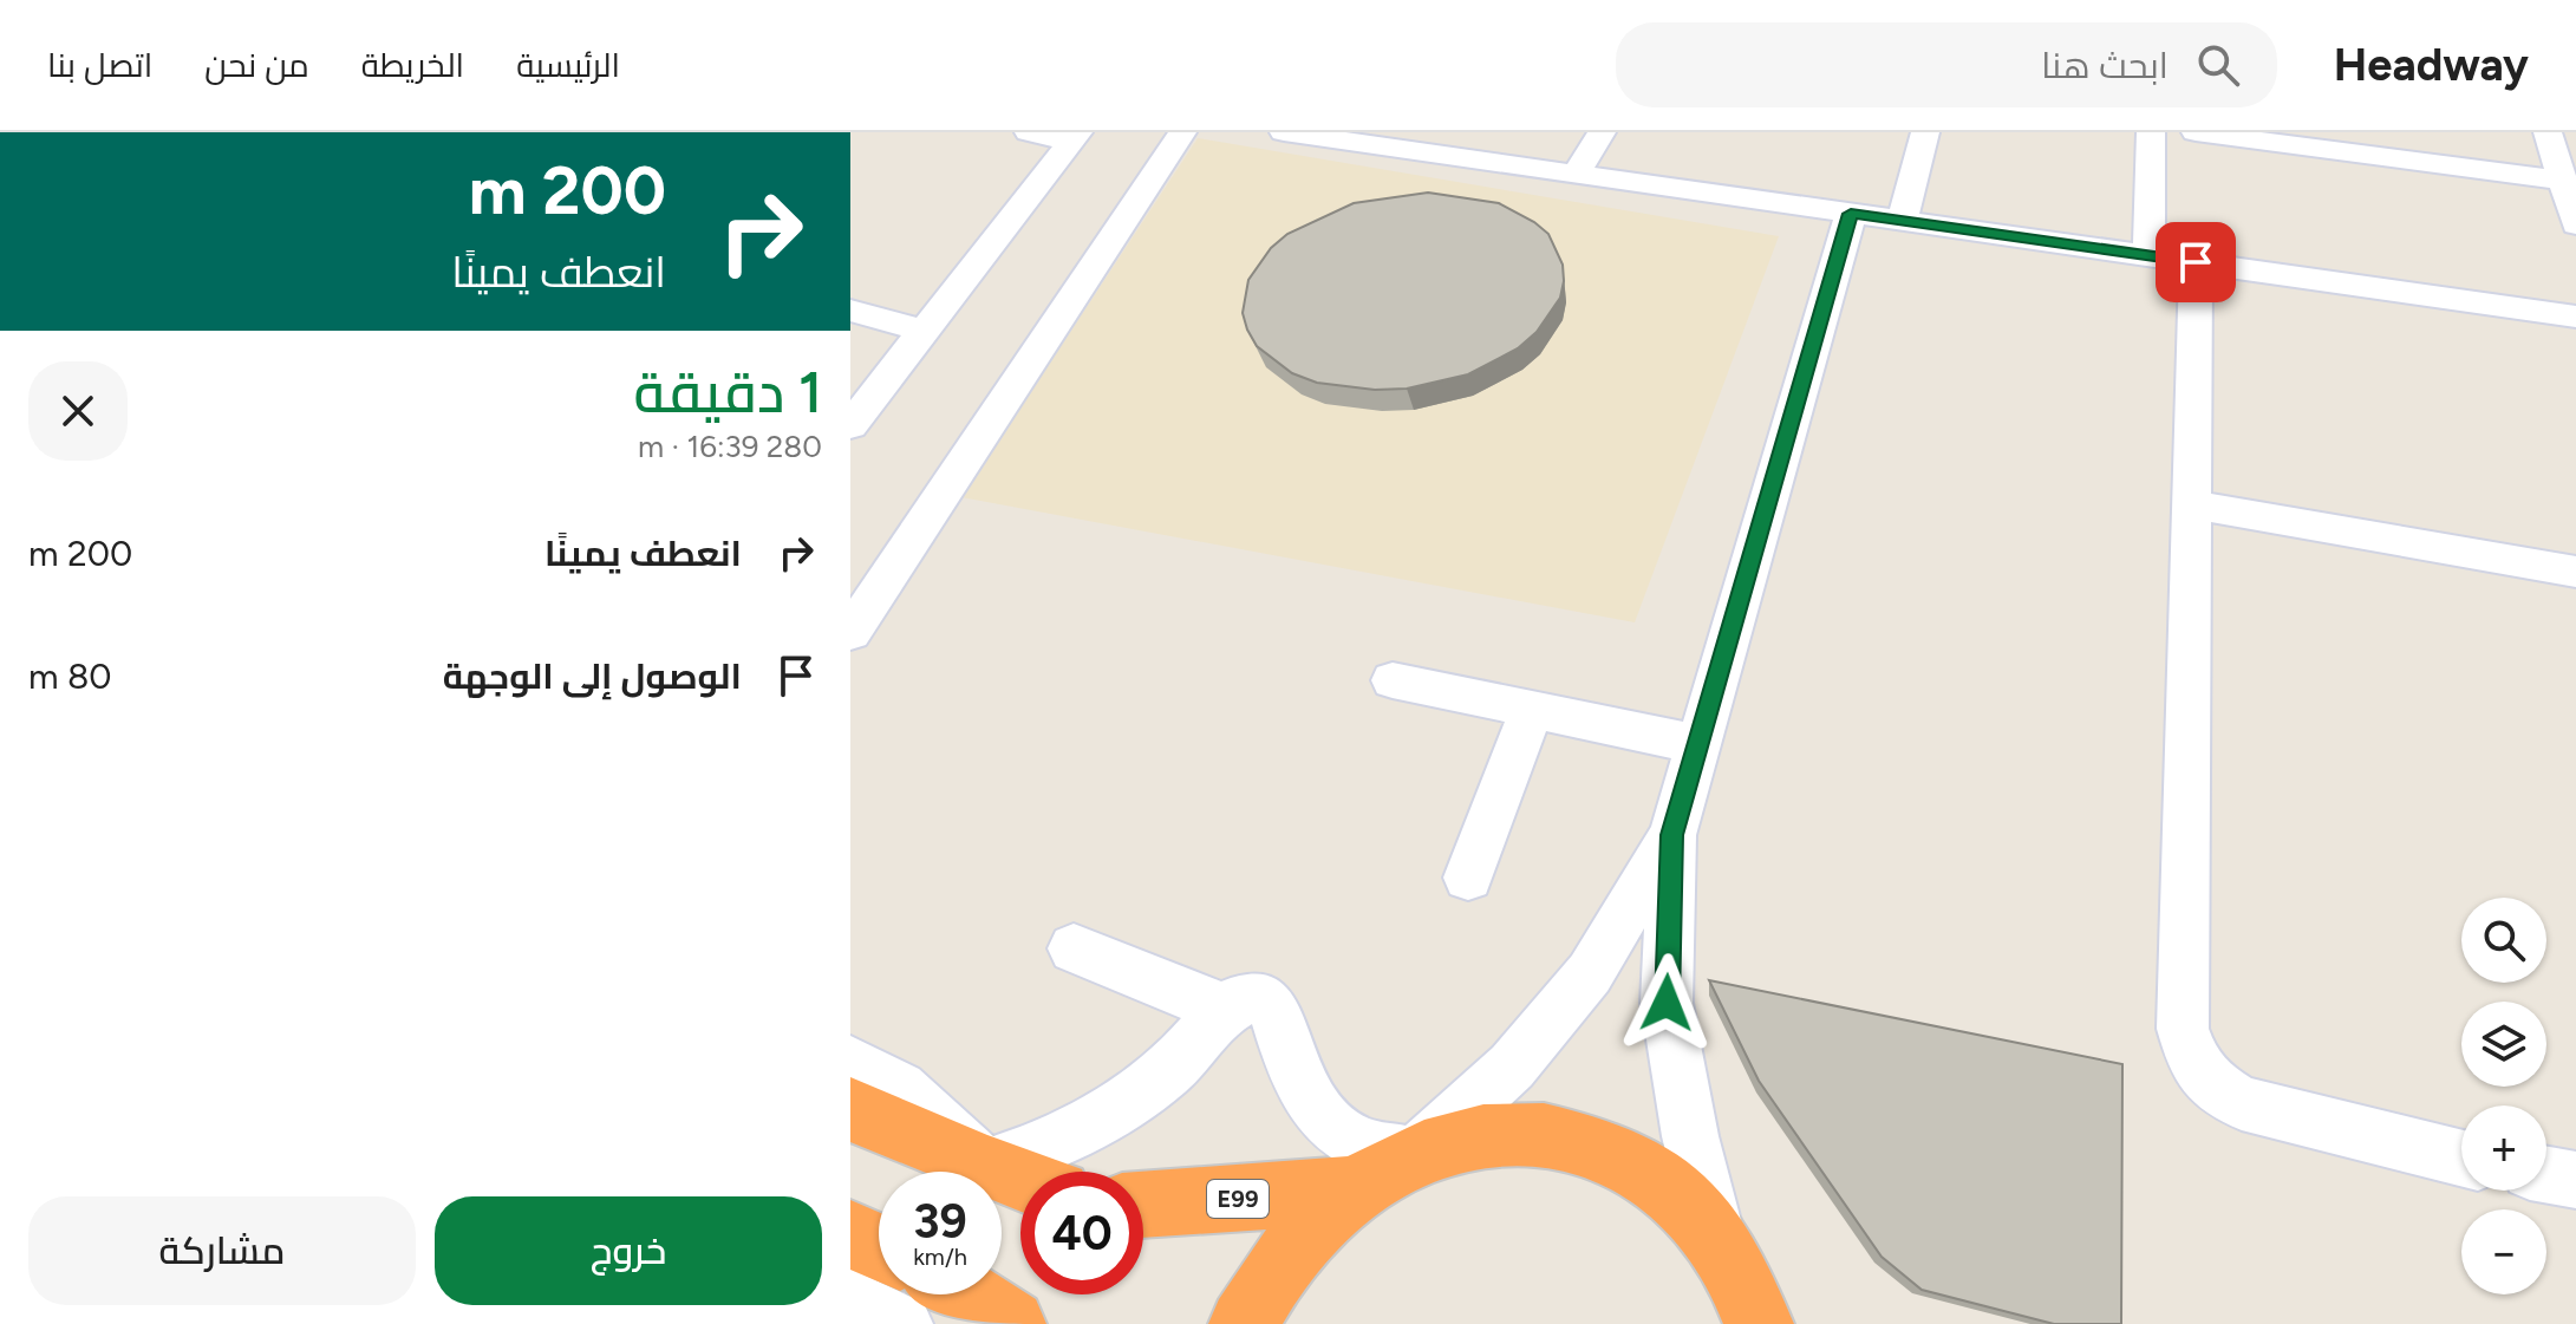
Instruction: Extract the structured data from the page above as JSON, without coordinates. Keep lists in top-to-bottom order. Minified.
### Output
{"streets":{"highway":["E99"]},"page":{"header":"Headway","search":"ابحث هنا","nav":["الرئيسية","الخريطة","من نحن","اتصل بنا"],"turn":["200 m","انعطف يمينًا"],"heading":["1 دقيقة","280 m · 16:39"],"list":[{"name":"انعطف يمينًا","value":"200 m"},{"name":"الوصول إلى الوجهة","value":"80 m"}],"map_buttons":["+","−"],"speed":"39 km/h","limit":"40","buttons":["خروج","مشاركة"]}}
